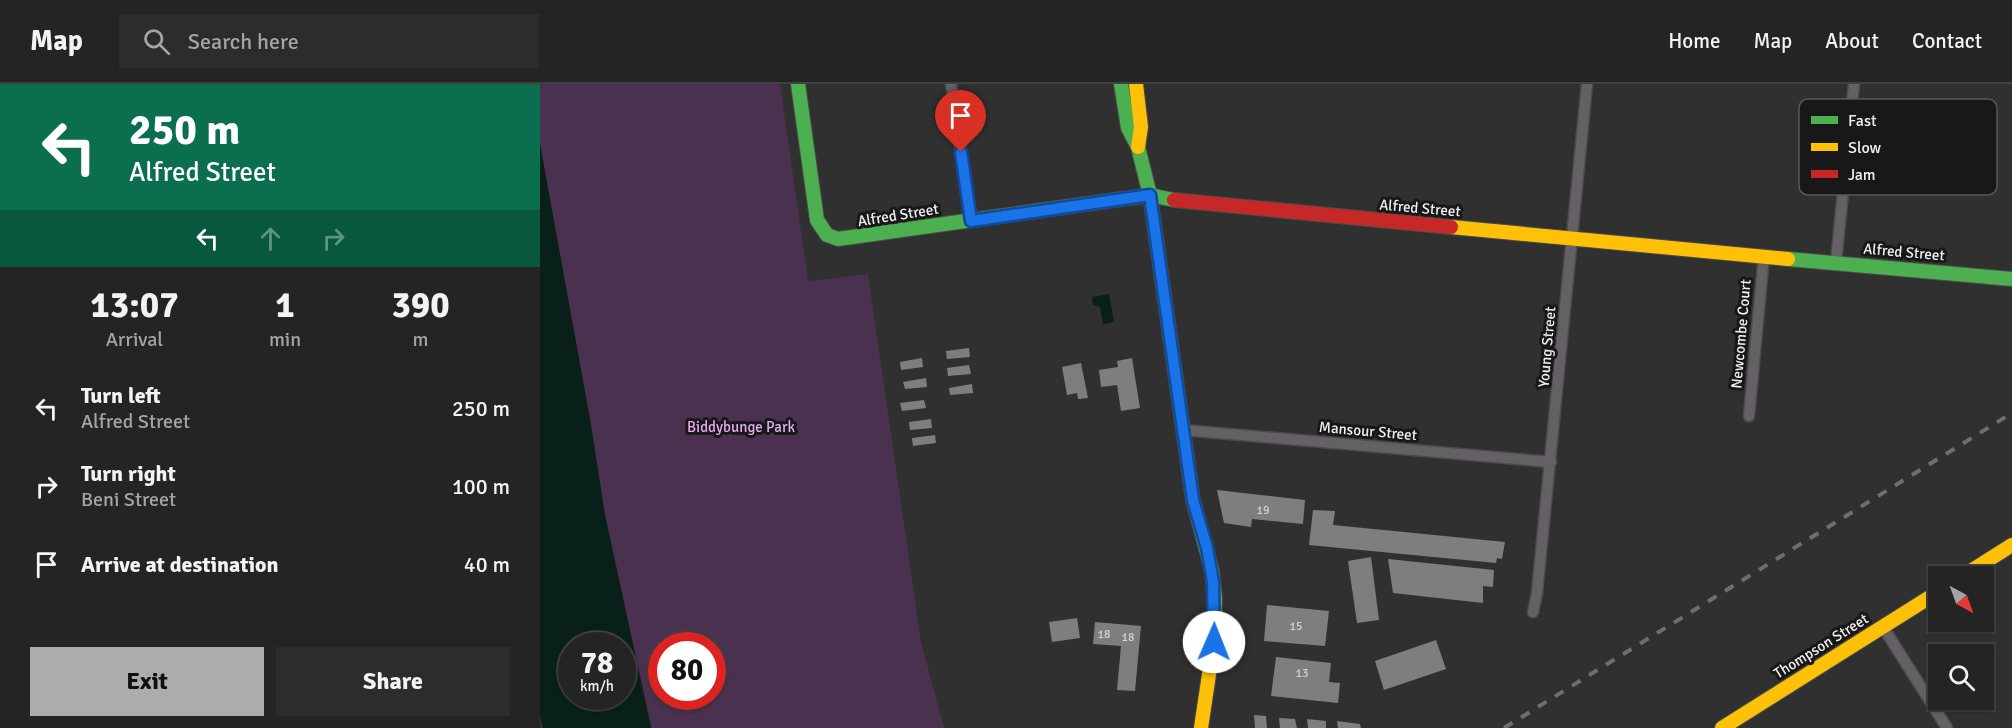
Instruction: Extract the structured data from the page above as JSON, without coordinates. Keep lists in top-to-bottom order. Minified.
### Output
{"streets":{"main road":["Alfred Street","Thompson Street"],"street":["Newcombe Court","Young Street","Mansour Street"]},"crossings":[["Alfred Street","Newcombe Court"],["Alfred Street","Young Street"],["Young Street","Mansour Street"]],"parks":["Biddybunge Park"],"house_numbers":["19","15","18","18","13"],"legend":["Fast","Slow","Jam"],"north":"bottom right","page":{"header":"Map","search":"Search here","nav":["Home","Map","About","Contact"],"turn":["250 m","Alfred Street"],"eta":["13:07","Arrival","1","min","390","m"],"list":[{"name":"Turn left","note":"Alfred Street","value":"250 m"},{"name":"Turn right","note":"Beni Street","value":"100 m"},{"name":"Arrive at destination","value":"40 m"}],"speed":"78 km/h","limit":"80","buttons":["Exit","Share"]}}
